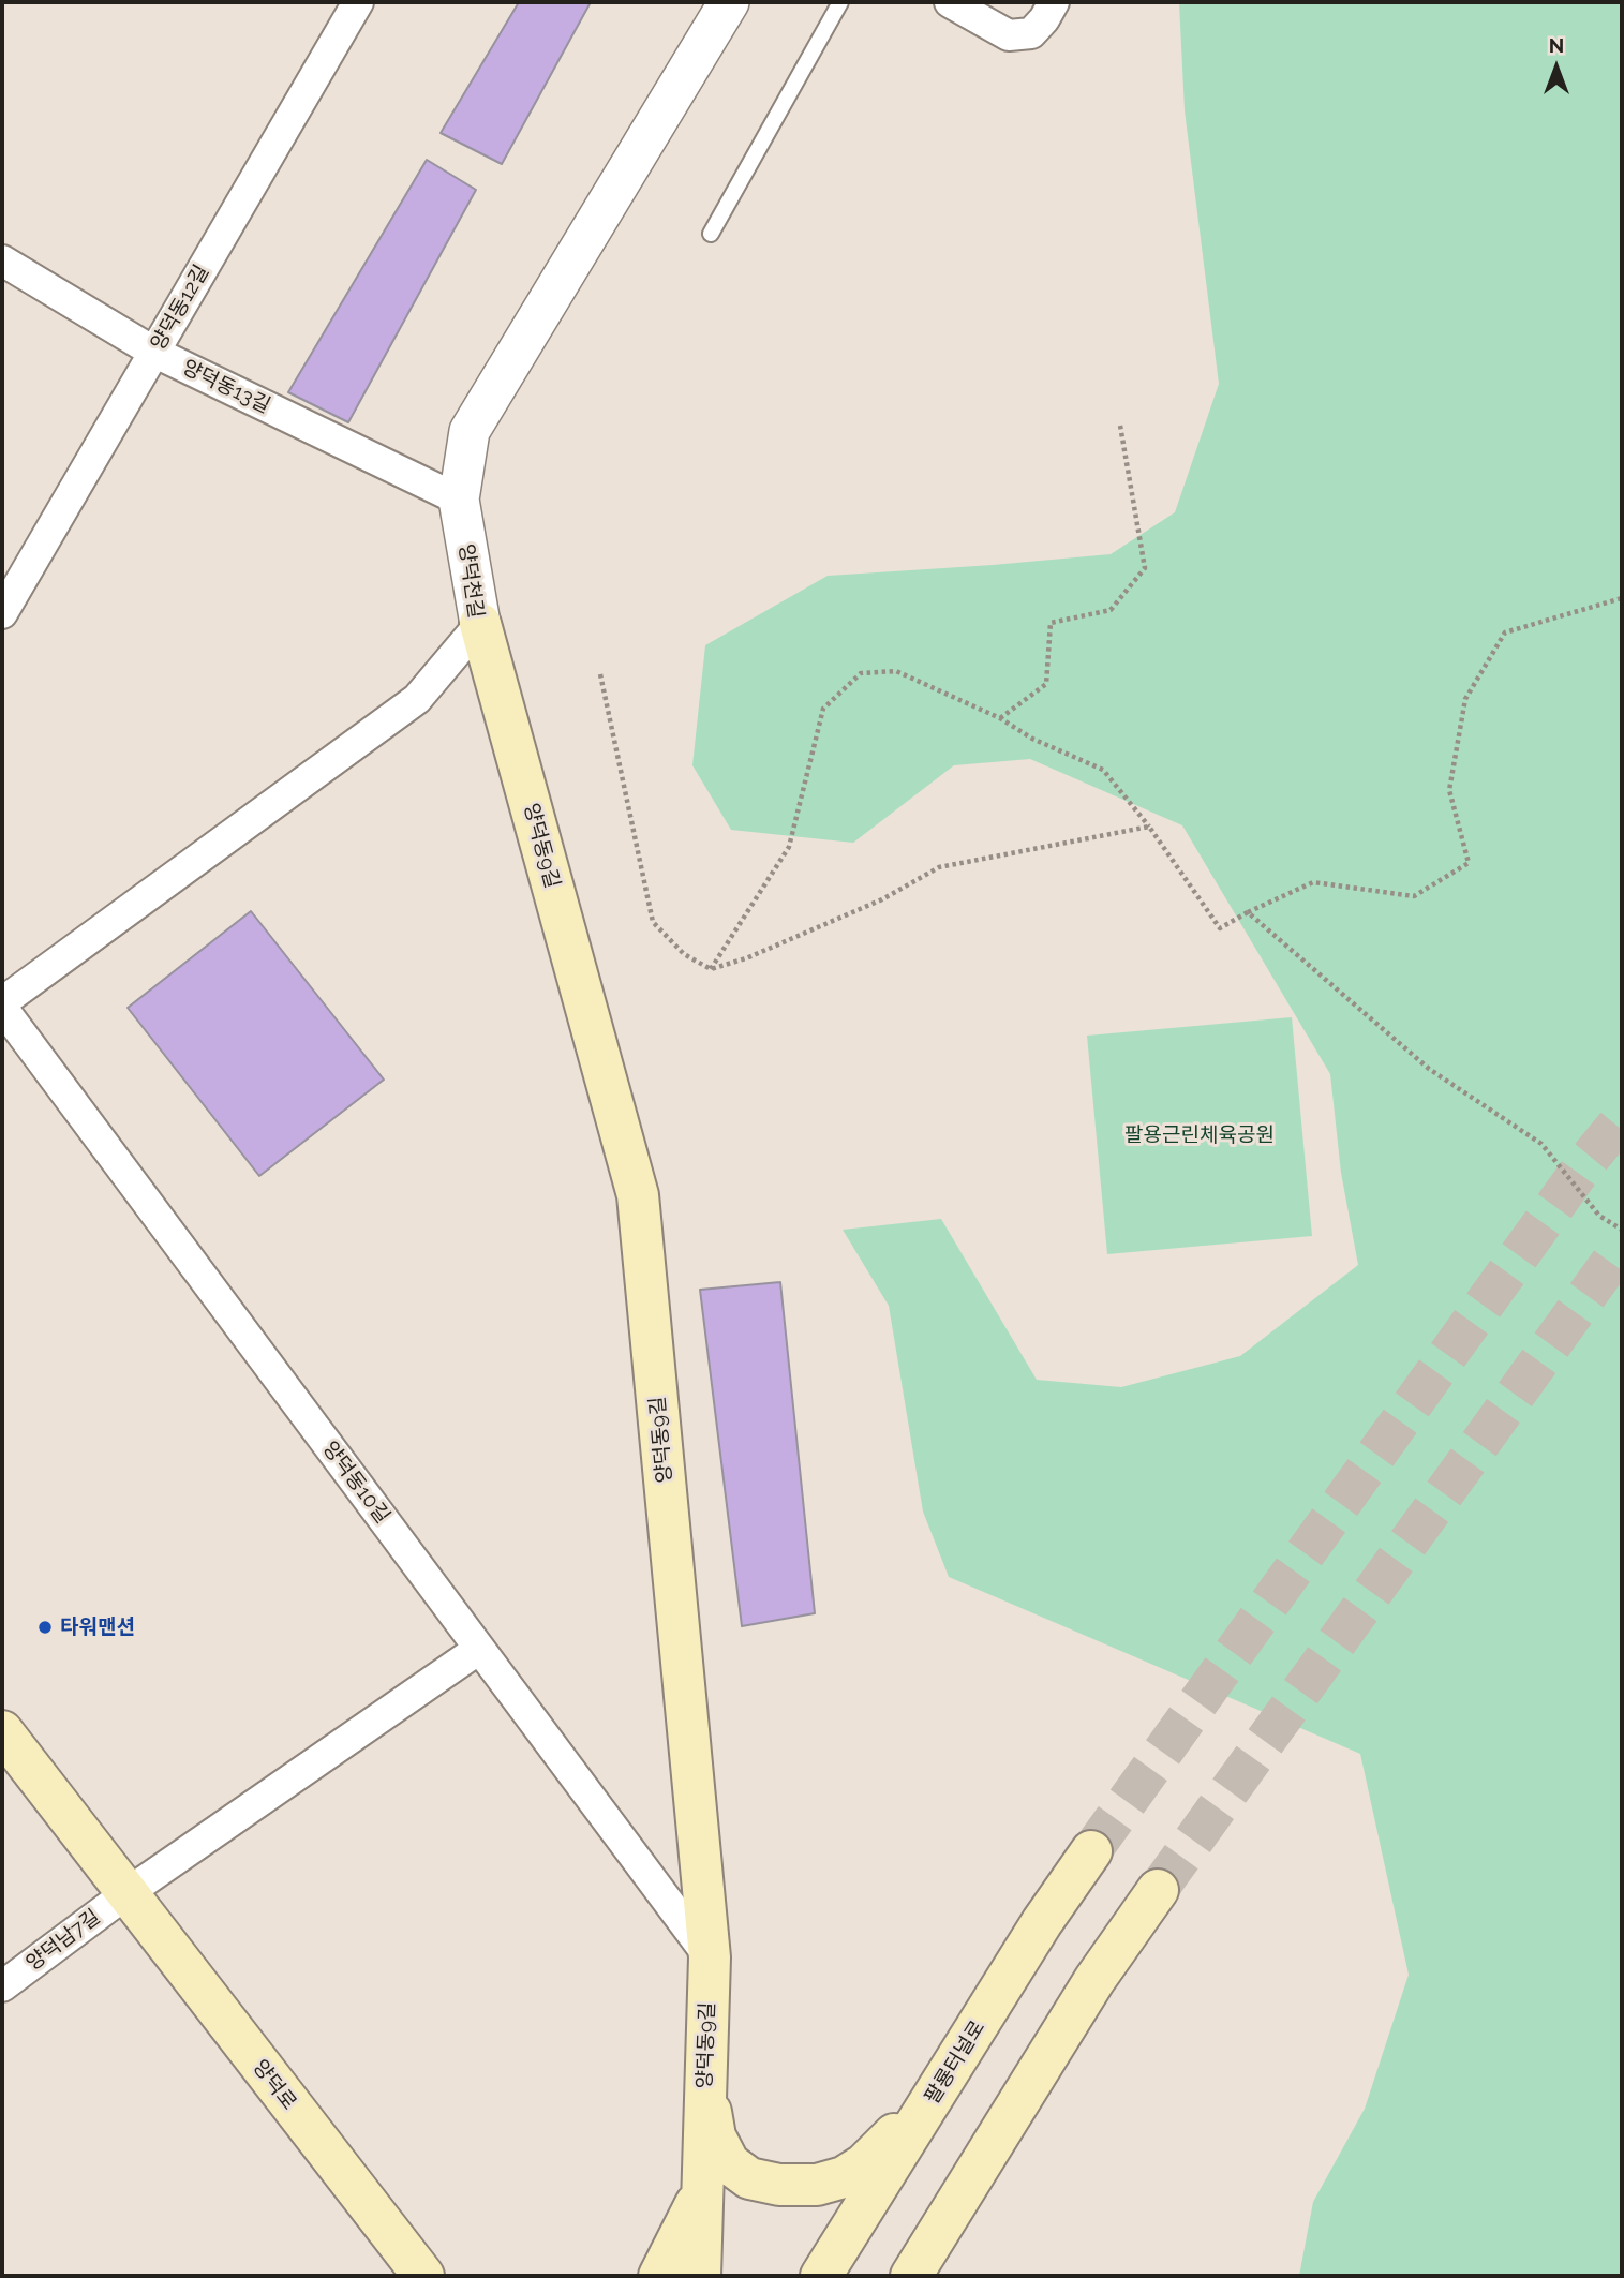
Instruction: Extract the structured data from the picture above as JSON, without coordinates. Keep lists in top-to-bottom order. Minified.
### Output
{"streets":{"main road":["양덕동9길","팔룡터널로","양덕로"],"street":["양덕동12길","양덕동13길","양덕천길","양덕동10길","양덕남7길"]},"crossings":[["양덕동12길","양덕동13길"],["양덕동13길","양덕천길"],["양덕천길","양덕동9길"],["양덕천길","양덕동10길"],["양덕동9길","양덕동10길"],["양덕남7길","양덕로"]],"parks":["팔용근린체육공원"],"places":["타워맨션"],"north":"top"}
